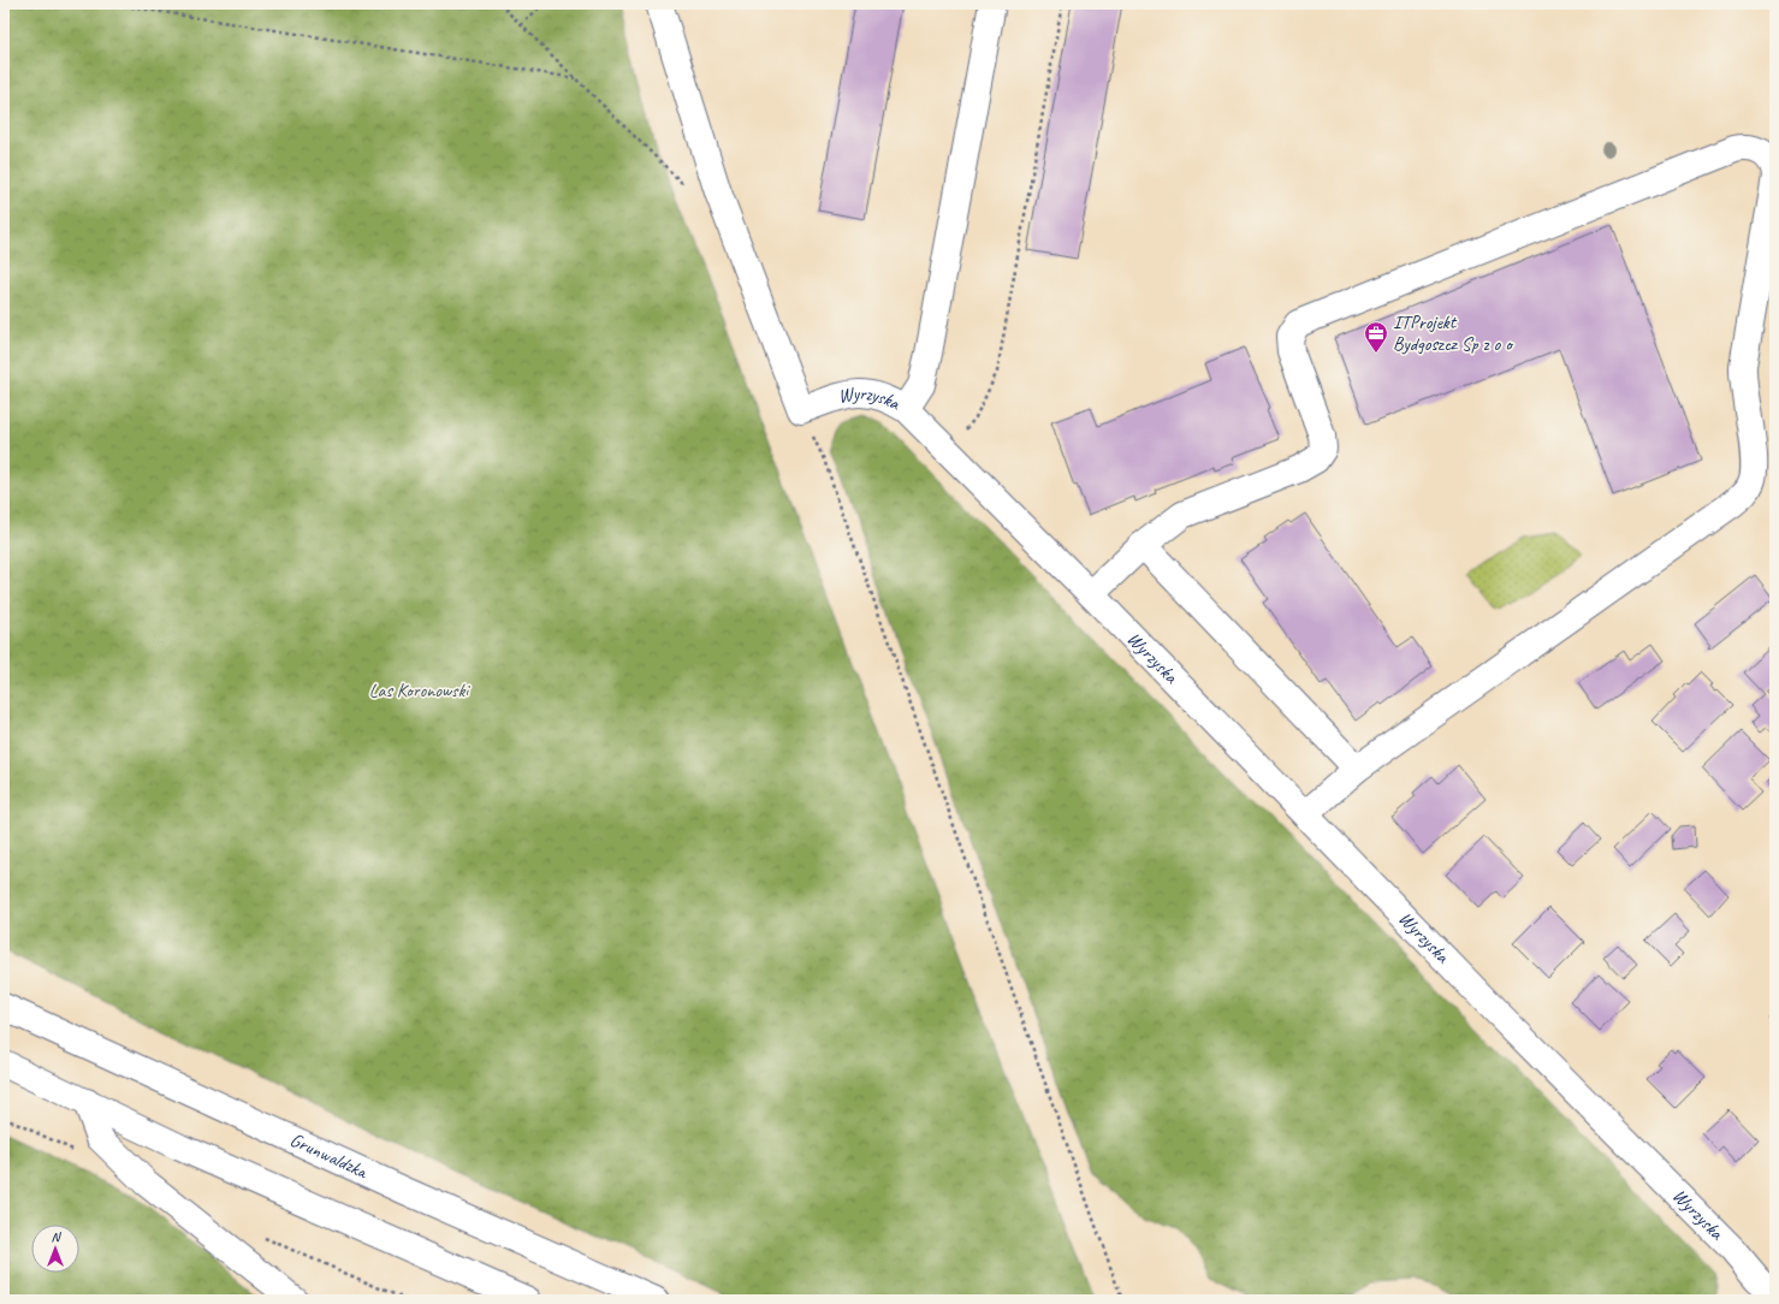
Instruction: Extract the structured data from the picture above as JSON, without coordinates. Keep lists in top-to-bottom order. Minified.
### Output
{"streets":{"street":["Wyrzyska","Grunwaldzka"]},"parks":["Las Koronowski"],"places":{"office":["ITProjekt Bydgoszcz Sp z o o"]},"north":"top"}
